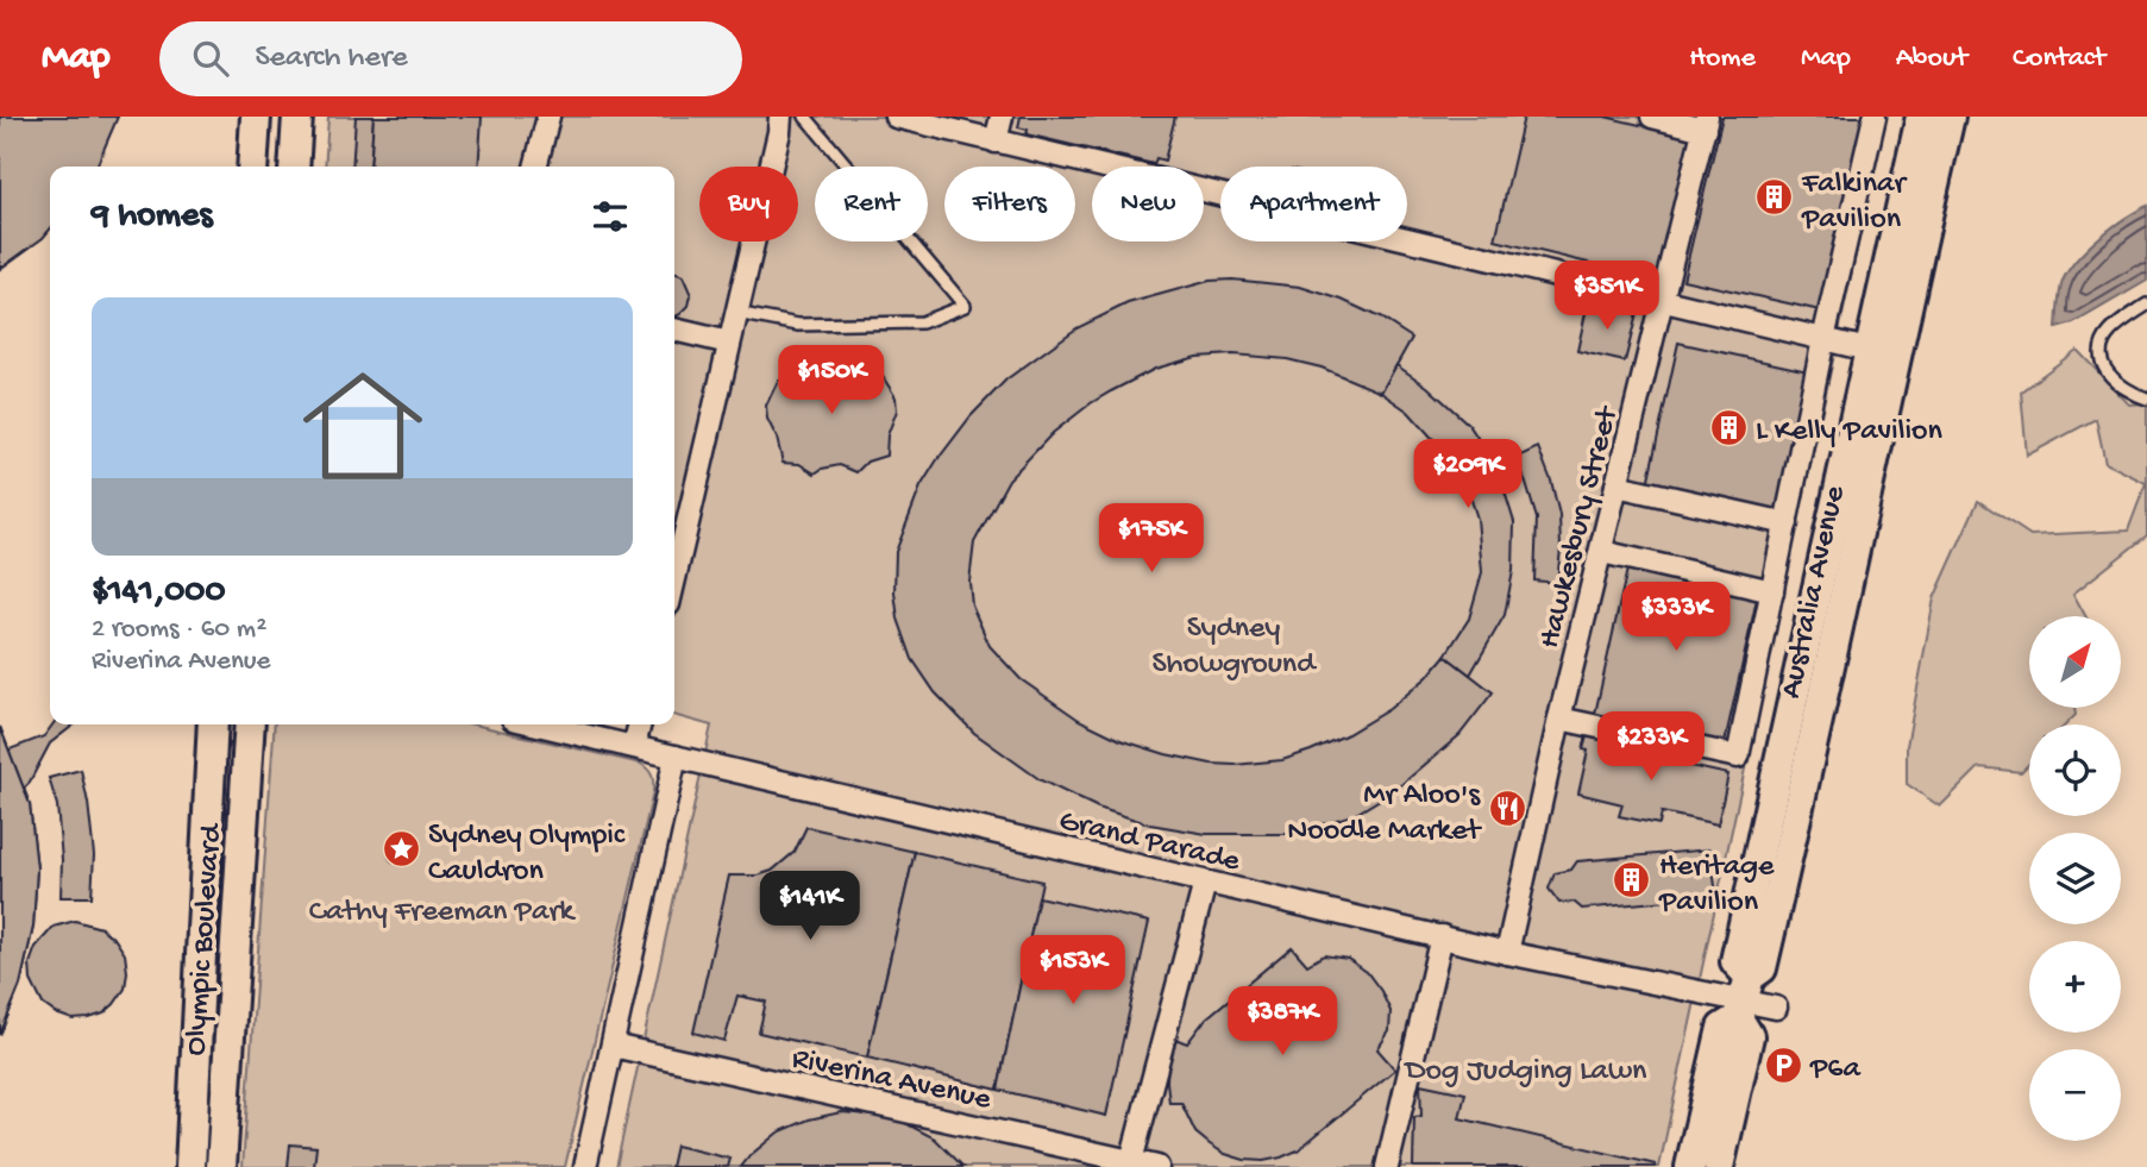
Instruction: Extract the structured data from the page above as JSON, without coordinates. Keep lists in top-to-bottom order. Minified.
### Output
{"streets":{"main road":["Australia Avenue","Olympic Boulevard"],"street":["Hawkesbury Street","Grand Parade","Riverina Avenue"]},"crossings":[["Hawkesbury Street","Grand Parade"],["Australia Avenue","Grand Parade"]],"parks":["Sydney Showground","Cathy Freeman Park","Dog Judging Lawn"],"places":{"building":["Falkinar Pavilion","L Kelly Pavilion","Heritage Pavilion"],"restaurant":["Mr Aloo's Noodle Market"],"place":["Sydney Olympic Cauldron"],"parking":["P6a"]},"north":"top right","page":{"header":"Map","search":"Search here","nav":["Home","Map","About","Contact"],"chip":["Buy","Rent","Filters","New","Apartment"],"heading":"9 homes","price":["$351K","$150K","$209K","$175K","$333K","$233K","$141K","$153K","$387K"],"list":[{"name":"$141,000","note":"2 rooms · 60 m² · Riverina Avenue"}],"map_buttons":["+","−"]}}
